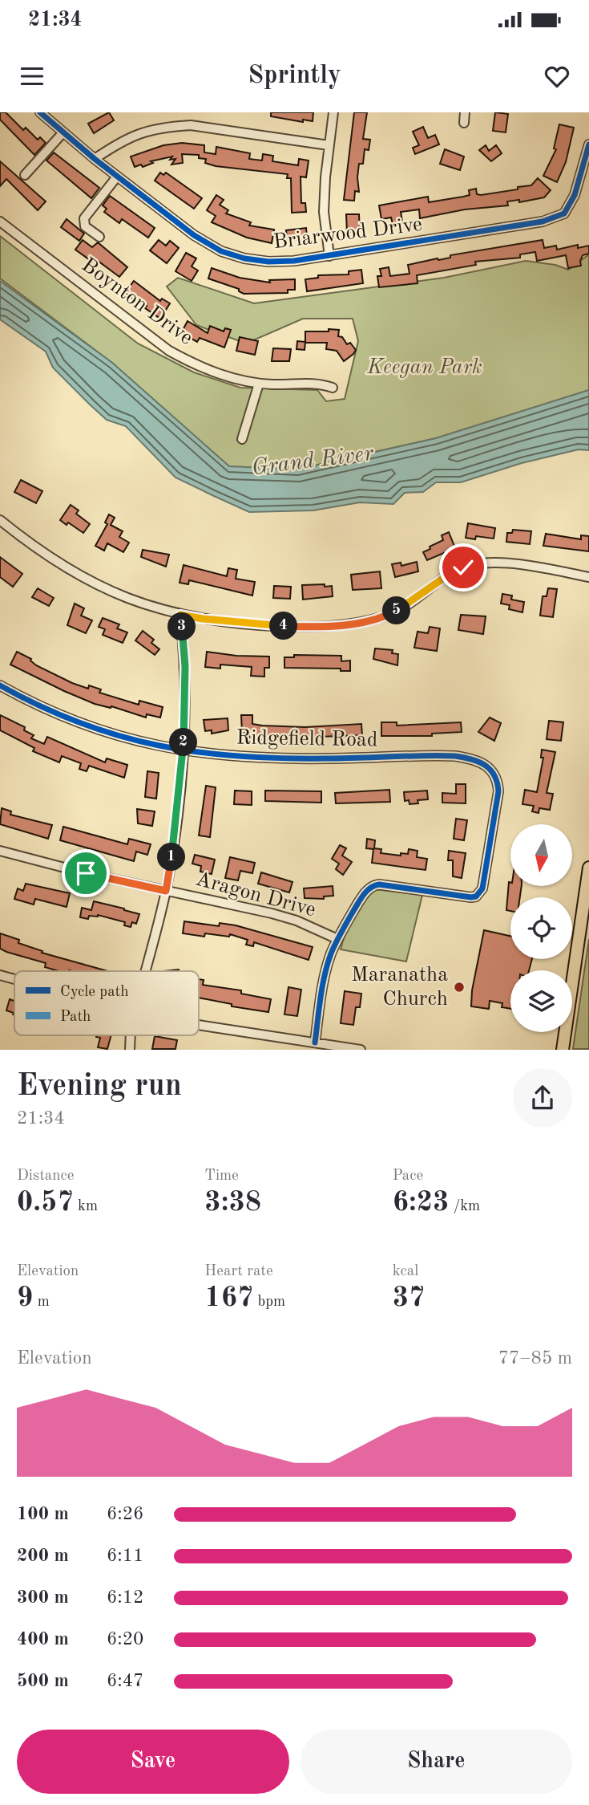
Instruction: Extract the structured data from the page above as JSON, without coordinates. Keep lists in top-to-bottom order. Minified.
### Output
{"streets":{"street":["Briarwood Drive","Boynton Drive","Ridgefield Road","Aragon Drive"]},"crossings":[["Ridgefield Road","Aragon Drive"]],"water":["Grand River"],"parks":["Keegan Park"],"places":["Maranatha Church"],"legend":["Cycle path","Path"],"north":"bottom","page":{"status":"21:34","header":"Sprintly","pins":["5","4","3","2","1"],"heading":["Evening run","21:34"],"stats":[["Distance","0.57 km"],["Time","3:38"],["Pace","6:23 /km"],["Elevation","9 m"],["Heart rate","167 bpm"],["kcal","37"]],"chart":["Elevation","77–85 m"],"list":[{"name":"100 m","note":"6:26"},{"name":"200 m","note":"6:11"},{"name":"300 m","note":"6:12"},{"name":"400 m","note":"6:20"},{"name":"500 m","note":"6:47"}],"buttons":["Save","Share"]}}
